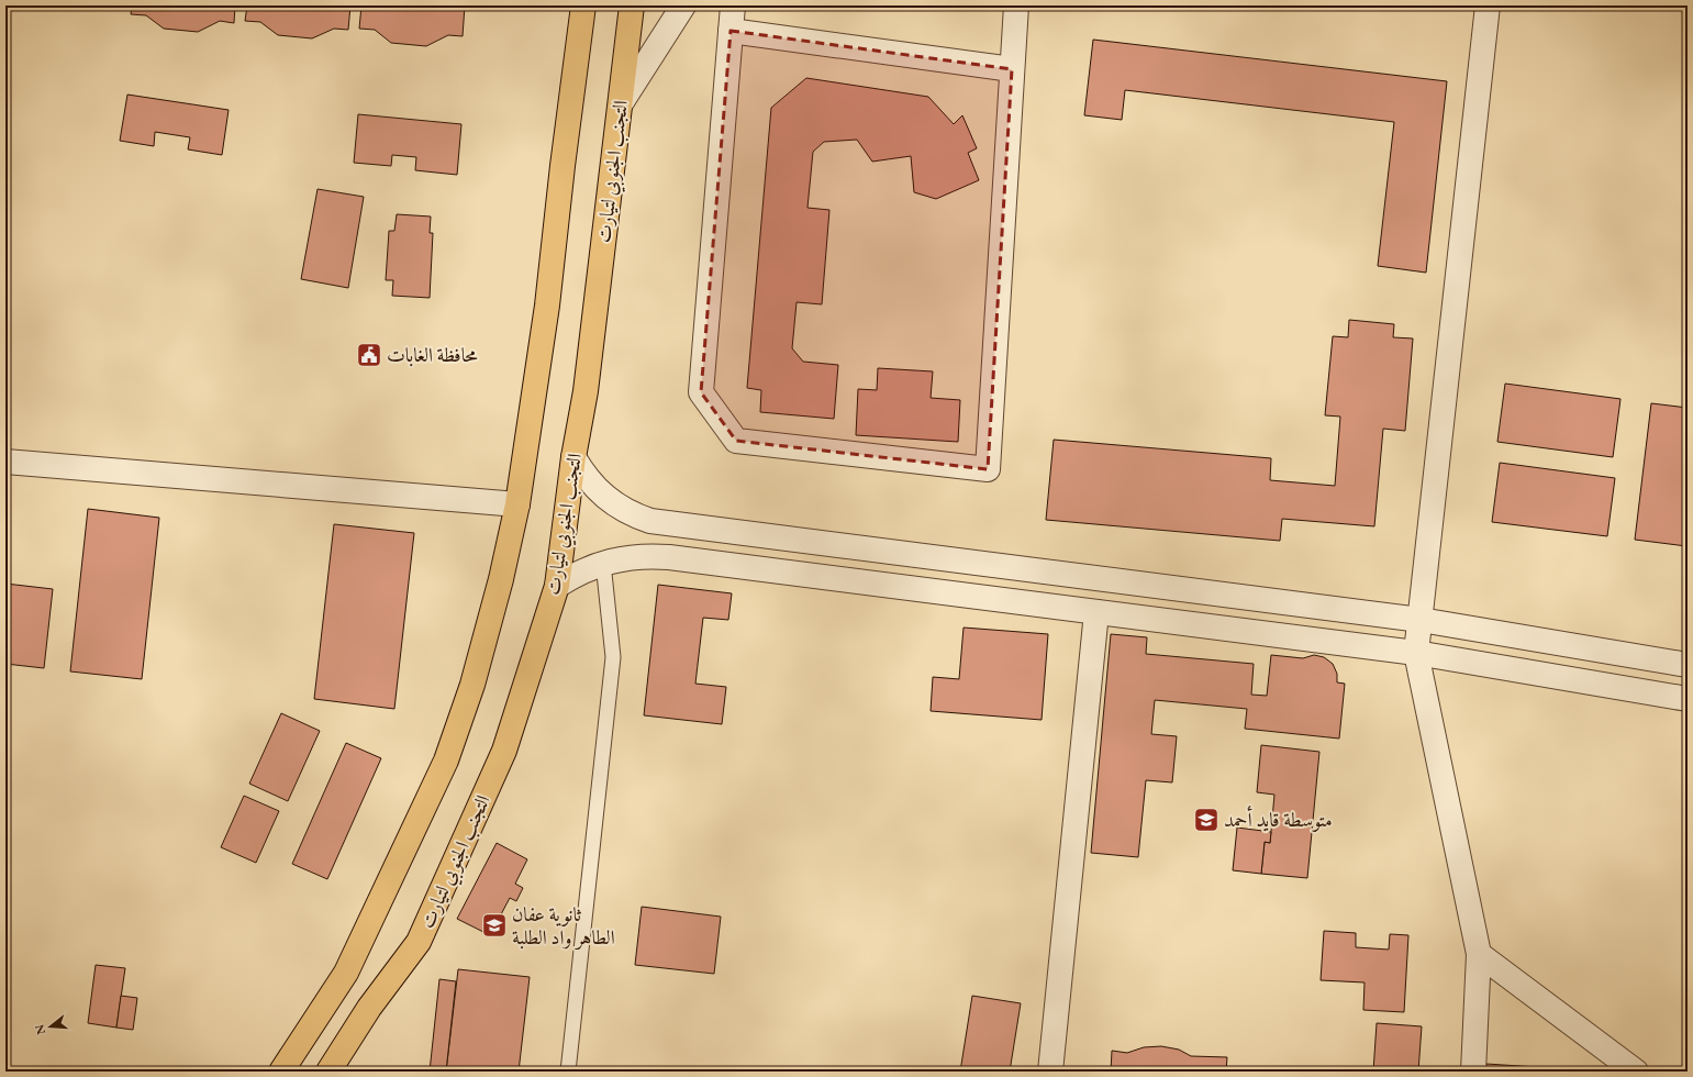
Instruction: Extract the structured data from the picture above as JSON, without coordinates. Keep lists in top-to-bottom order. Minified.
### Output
{"streets":{"highway":["التجنب الجنوبي لتيارت"]},"places":{"public building":["محافظة الغابات"],"school or university":["متوسطة قايد أحمد","ثانوية عفان الطاهر واد الطلبة"]},"north":"left"}
